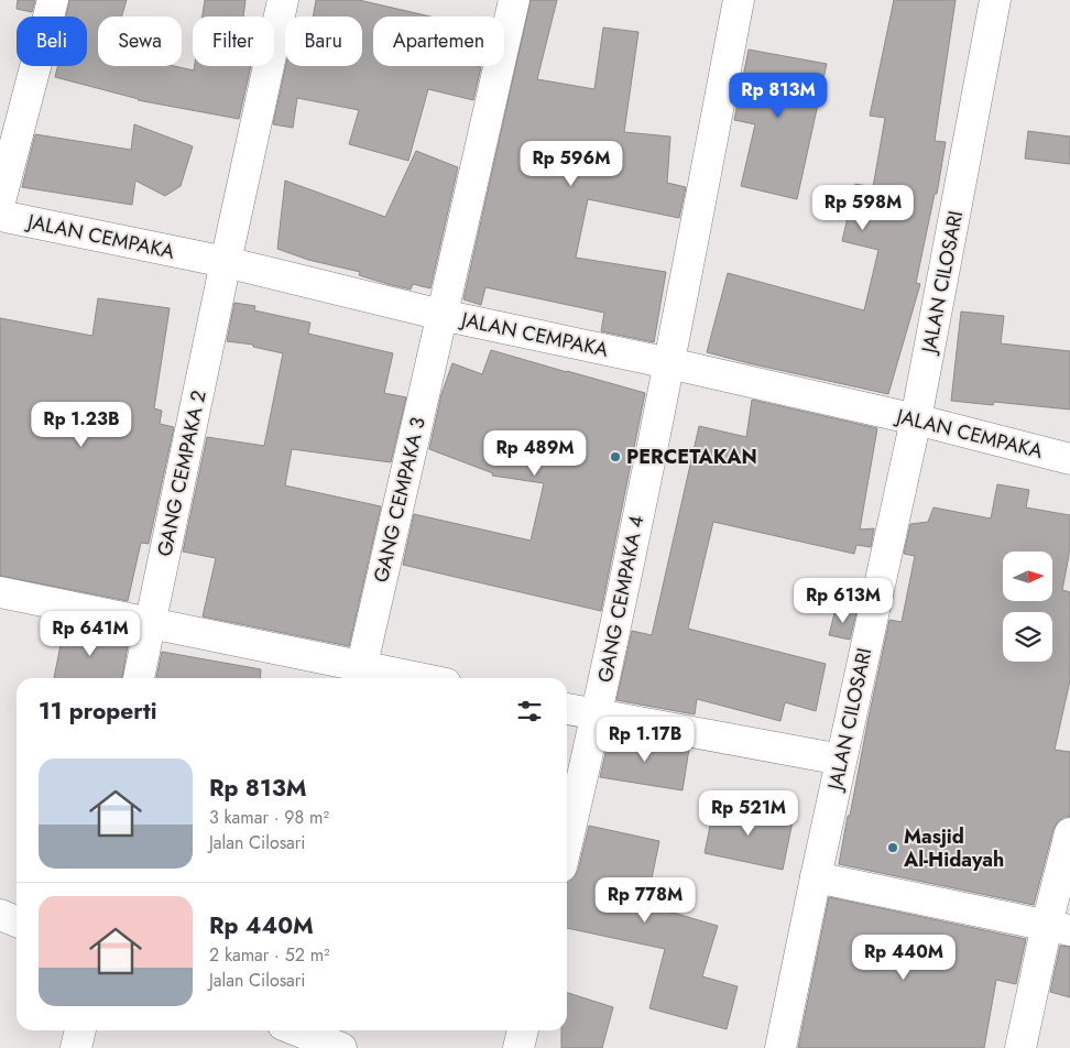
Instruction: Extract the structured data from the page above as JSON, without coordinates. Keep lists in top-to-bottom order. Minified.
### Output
{"streets":{"street":["JALAN CEMPAKA","JALAN CILOSARI","GANG CEMPAKA 2","GANG CEMPAKA 3","GANG CEMPAKA 4"]},"crossings":[["JALAN CEMPAKA","JALAN CILOSARI"],["JALAN CEMPAKA","GANG CEMPAKA 2"],["JALAN CEMPAKA","GANG CEMPAKA 3"],["JALAN CEMPAKA","GANG CEMPAKA 4"]],"places":["PERCETAKAN","Masjid Al-Hidayah"],"north":"right","page":{"chip":["Beli","Sewa","Filter","Baru","Apartemen"],"price":["Rp 813M","Rp 596M","Rp 598M","Rp 1.23B","Rp 489M","Rp 613M","Rp 641M","Rp 1.17B","Rp 521M","Rp 778M","Rp 440M"],"heading":"11 properti","list":[{"name":"Rp 813M","note":"3 kamar · 98 m² · Jalan Cilosari"},{"name":"Rp 440M","note":"2 kamar · 52 m² · Jalan Cilosari"}]}}
